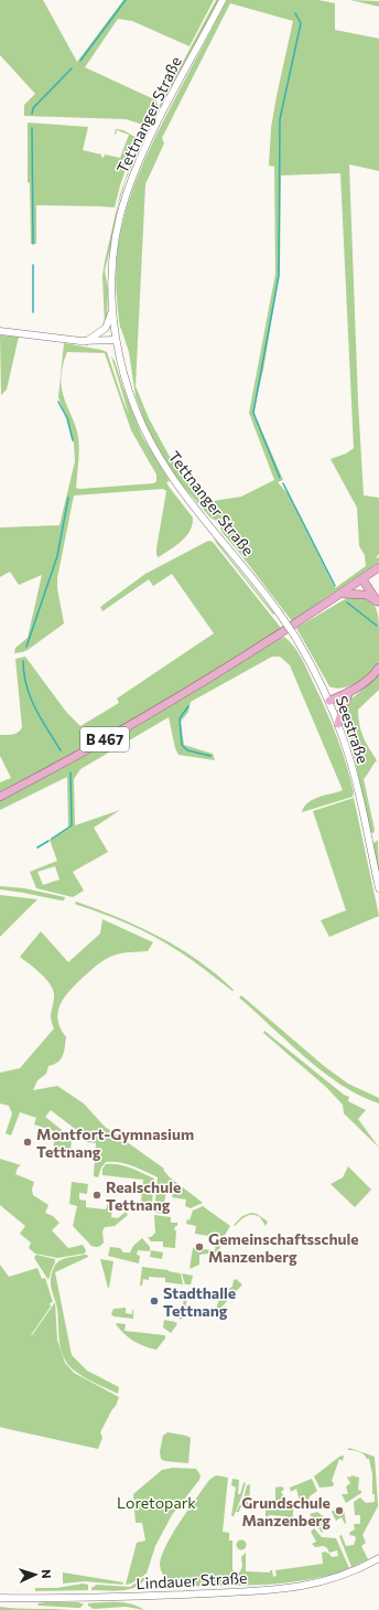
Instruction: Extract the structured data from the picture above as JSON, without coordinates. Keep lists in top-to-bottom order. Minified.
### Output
{"streets":{"main road":["Tettnanger Straße","Seestraße","B 467","Lindauer Straße"]},"crossings":[["Tettnanger Straße","Seestraße"]],"parks":["Loretopark"],"places":["Montfort-Gymnasium Tettnang","Realschule Tettnang","Gemeinschaftsschule Manzenberg","Stadthalle Tettnang","Grundschule Manzenberg"],"north":"right"}
